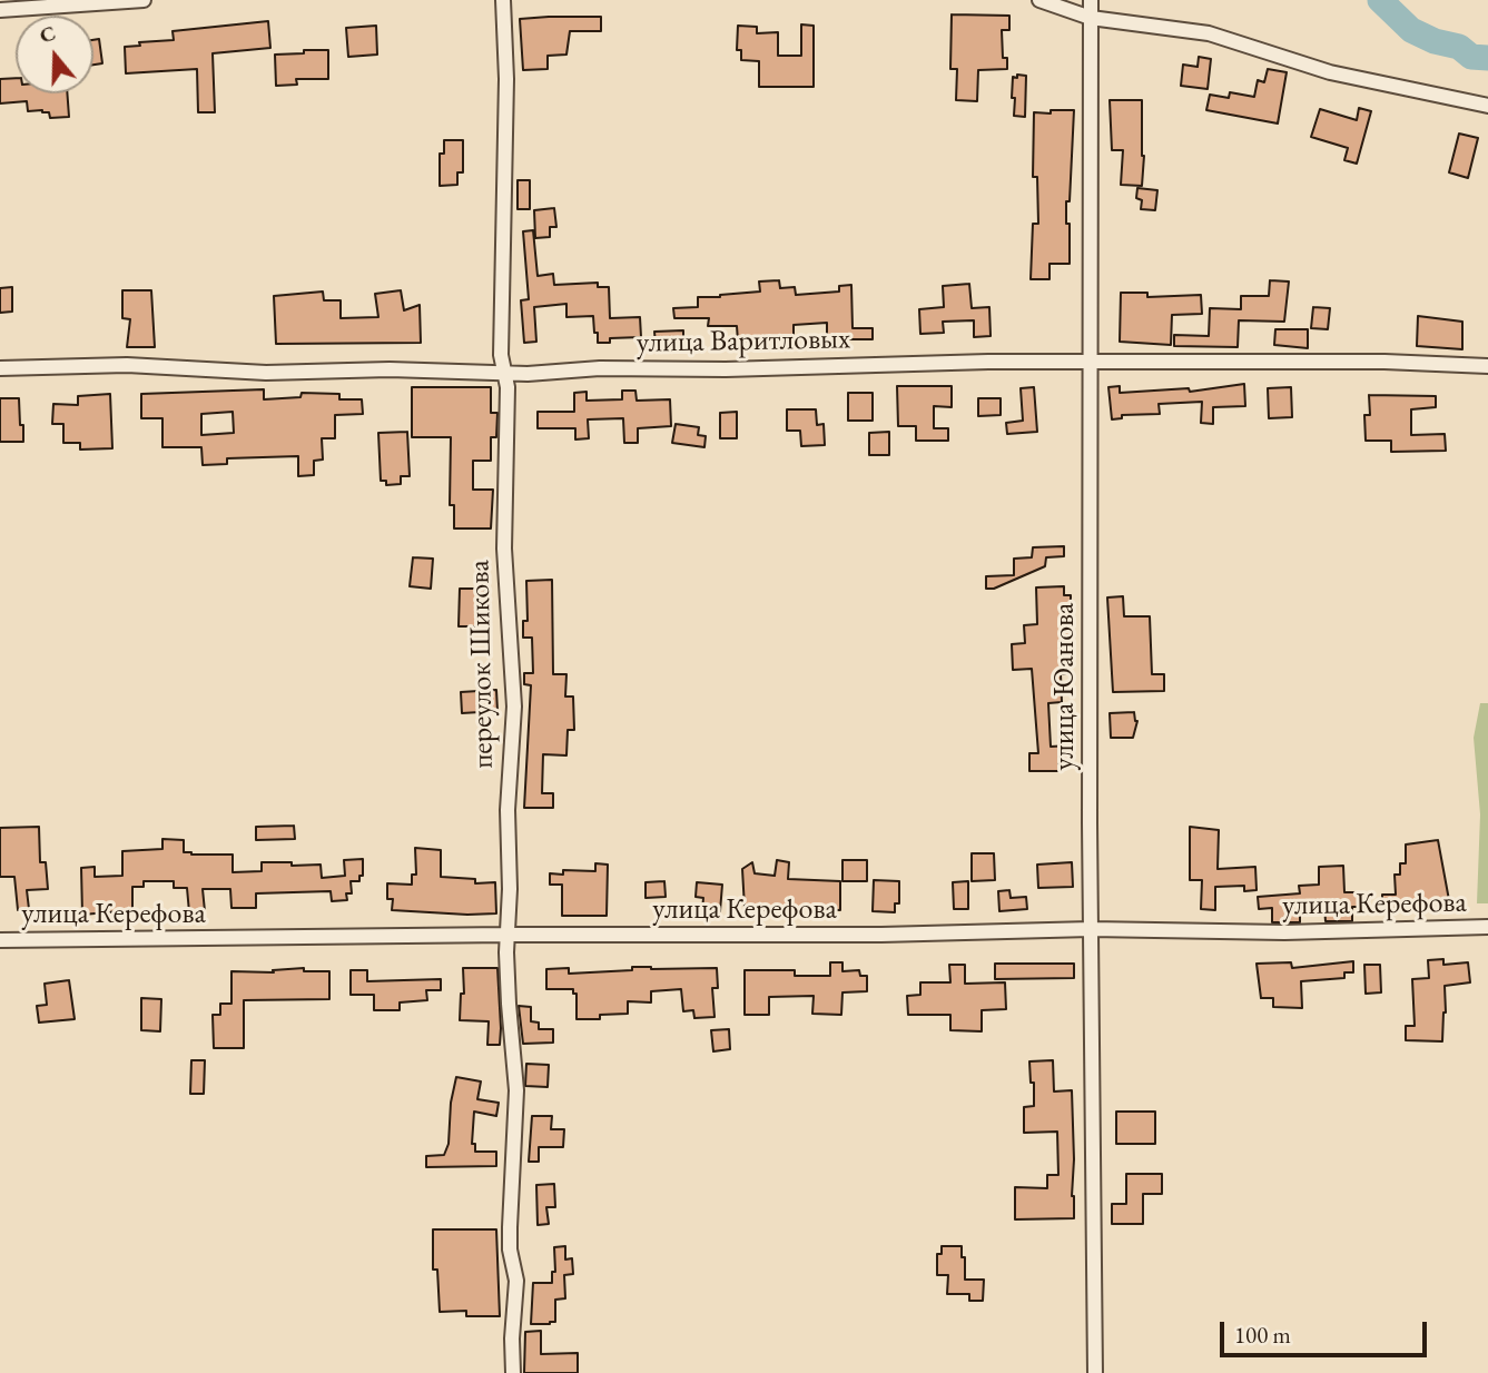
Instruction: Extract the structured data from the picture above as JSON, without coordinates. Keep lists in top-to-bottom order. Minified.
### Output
{"streets":{"street":["улица Варитловых","переулок Шикова","улица Юанова","улица Керефова"]},"crossings":[["улица Варитловых","переулок Шикова"],["улица Варитловых","улица Юанова"],["переулок Шикова","улица Керефова"],["улица Юанова","улица Керефова"]],"scale_bar":"100 m","north":"top"}
